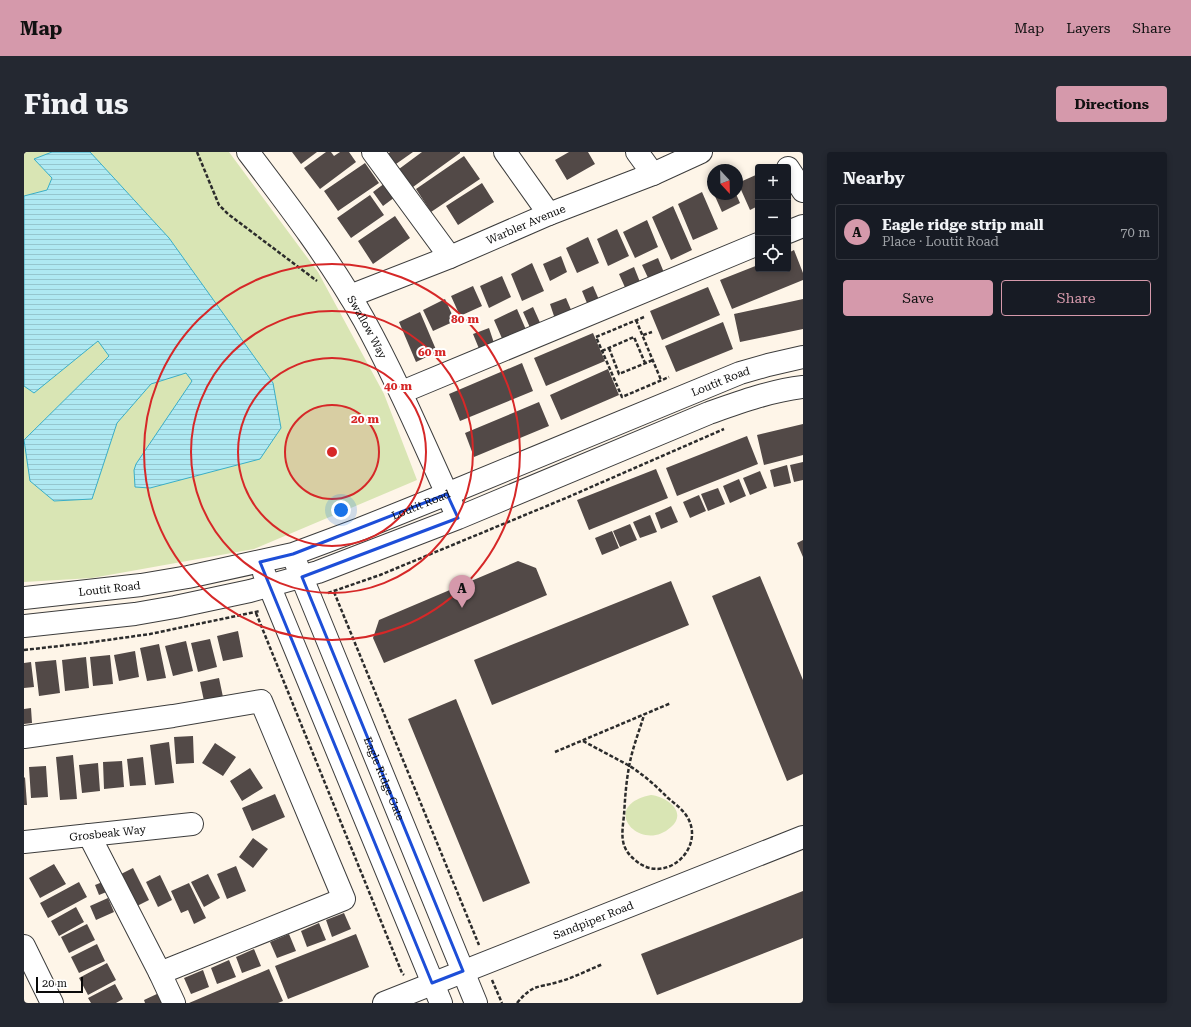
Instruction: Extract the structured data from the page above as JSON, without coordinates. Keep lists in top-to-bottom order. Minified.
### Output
{"streets":{"street":["Warbler Avenue","Swallow Way","Loutit Road","Eagle Ridge Gate","Grosbeak Way","Sandpiper Road"]},"crossings":[["Warbler Avenue","Swallow Way"],["Swallow Way","Loutit Road"],["Loutit Road","Eagle Ridge Gate"],["Eagle Ridge Gate","Sandpiper Road"]],"scale_bar":"20 m","north":"bottom","page":{"header":"Map","nav":["Map","Layers","Share"],"buttons":["Directions",["Save","Share"]],"title":"Find us","heading":"Nearby","map_buttons":["+","−"],"list":[{"mark":"A","name":"Eagle ridge strip mall","note":"Place · Loutit Road","value":"70 m"}],"pins":"A","scale":"20 m"},"rings":["80 m","60 m","40 m","20 m"]}
